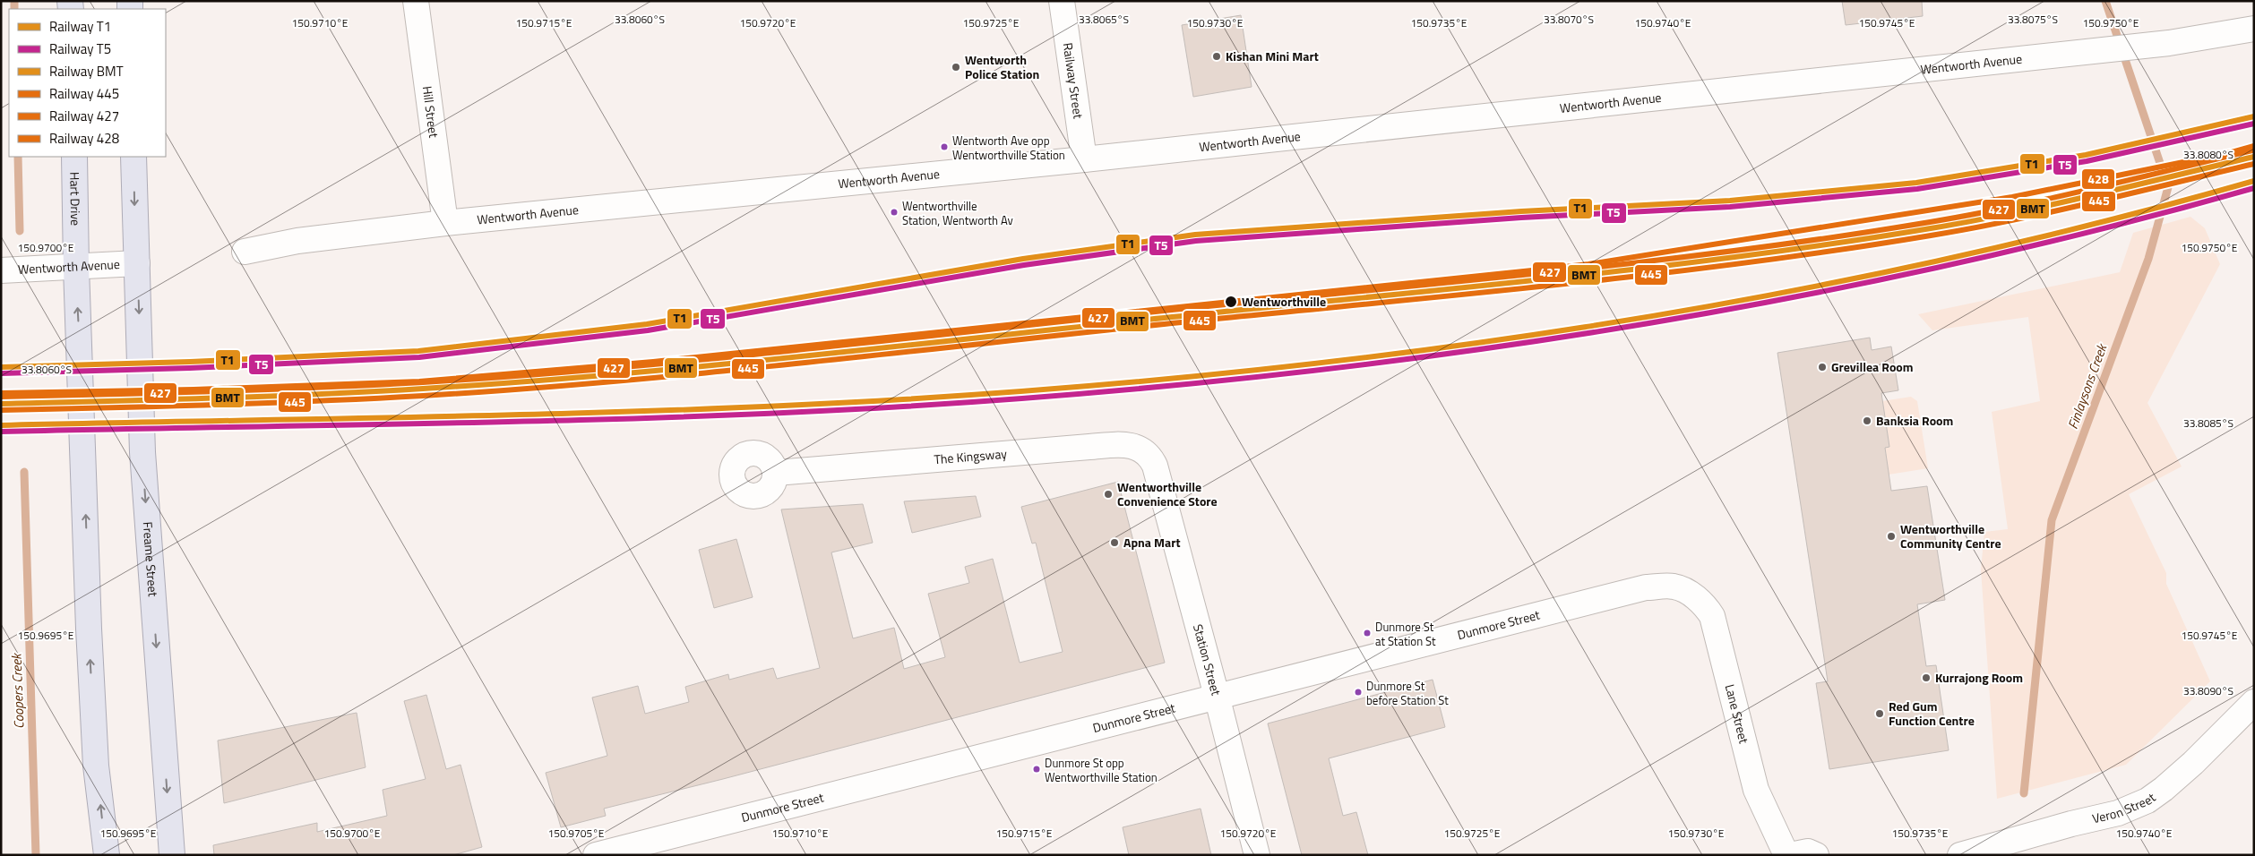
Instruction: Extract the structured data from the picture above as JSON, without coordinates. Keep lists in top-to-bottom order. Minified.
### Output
{"streets":{"highway":["Hart Drive","Freame Street"],"street":["Wentworth Avenue","Railway Street","Hill Street","The Kingsway","Dunmore Street","Station Street","Lane Street","Veron Street"]},"crossings":[["Wentworth Avenue","Railway Street"],["Wentworth Avenue","Hill Street"],["Wentworth Avenue","Hart Drive"],["Wentworth Avenue","Freame Street"],["The Kingsway","Station Street"],["Dunmore Street","Station Street"],["Dunmore Street","Lane Street"]],"water":["Finlaysons Creek","Coopers Creek"],"places":["Kishan Mini Mart","Wentworth Police Station","Wentworth Ave opp Wentworthville Station","Wentworthville Station, Wentworth Av","Wentworthville","Grevillea Room","Banksia Room","Wentworthville Convenience Store","Wentworthville Community Centre","Apna Mart","Dunmore St at Station St","Kurrajong Room","Dunmore St before Station St","Red Gum Function Centre","Dunmore St opp Wentworthville Station"],"lines":["rail line T1","rail line T5","rail line 428","rail line 427","rail line BMT","rail line 445"],"legend":["Railway T1","Railway T5","Railway BMT","Railway 445","Railway 427","Railway 428"],"coordinates":["33.8060°S","33.8065°S","33.8070°S","33.8075°S","150.9715°E","150.9720°E","150.9725°E","150.9735°E","150.9750°E","150.9710°E","150.9730°E","150.9740°E","150.9745°E","33.8080°S","150.9700°E","33.8085°S","150.9695°E","33.8090°S","150.9705°E"]}
